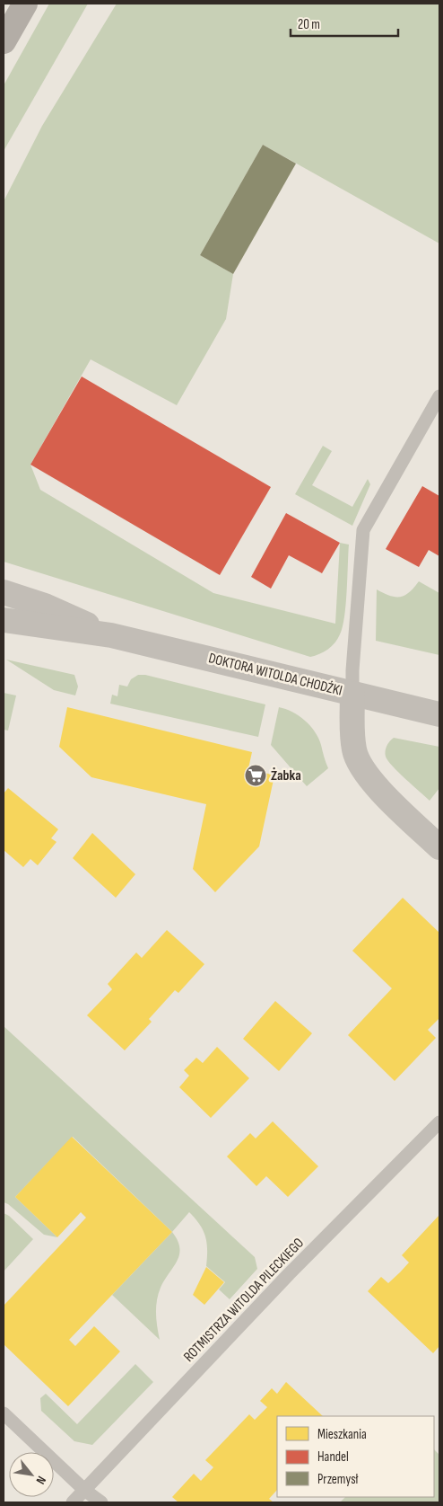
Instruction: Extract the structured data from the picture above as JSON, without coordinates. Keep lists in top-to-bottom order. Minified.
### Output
{"streets":{"street":["DOKTORA WITOLDA CHODŹKI"],"lane":["ROTMISTRZA WITOLDA PILECKIEGO"]},"places":{"supermarket":["Żabka"]},"legend":["Mieszkania","Handel","Przemysł"],"scale_bar":"20 m","north":"bottom right"}
